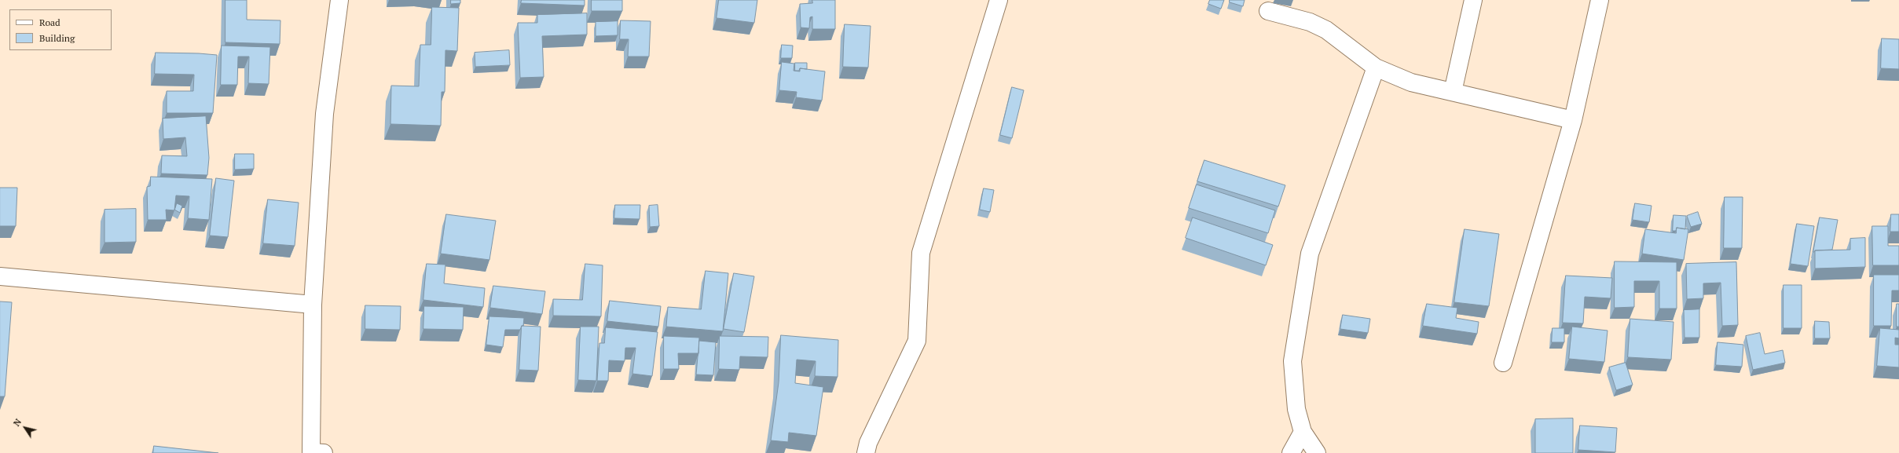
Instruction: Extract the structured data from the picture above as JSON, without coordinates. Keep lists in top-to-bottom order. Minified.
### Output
{"legend":["Road","Building"],"north":"top left"}
